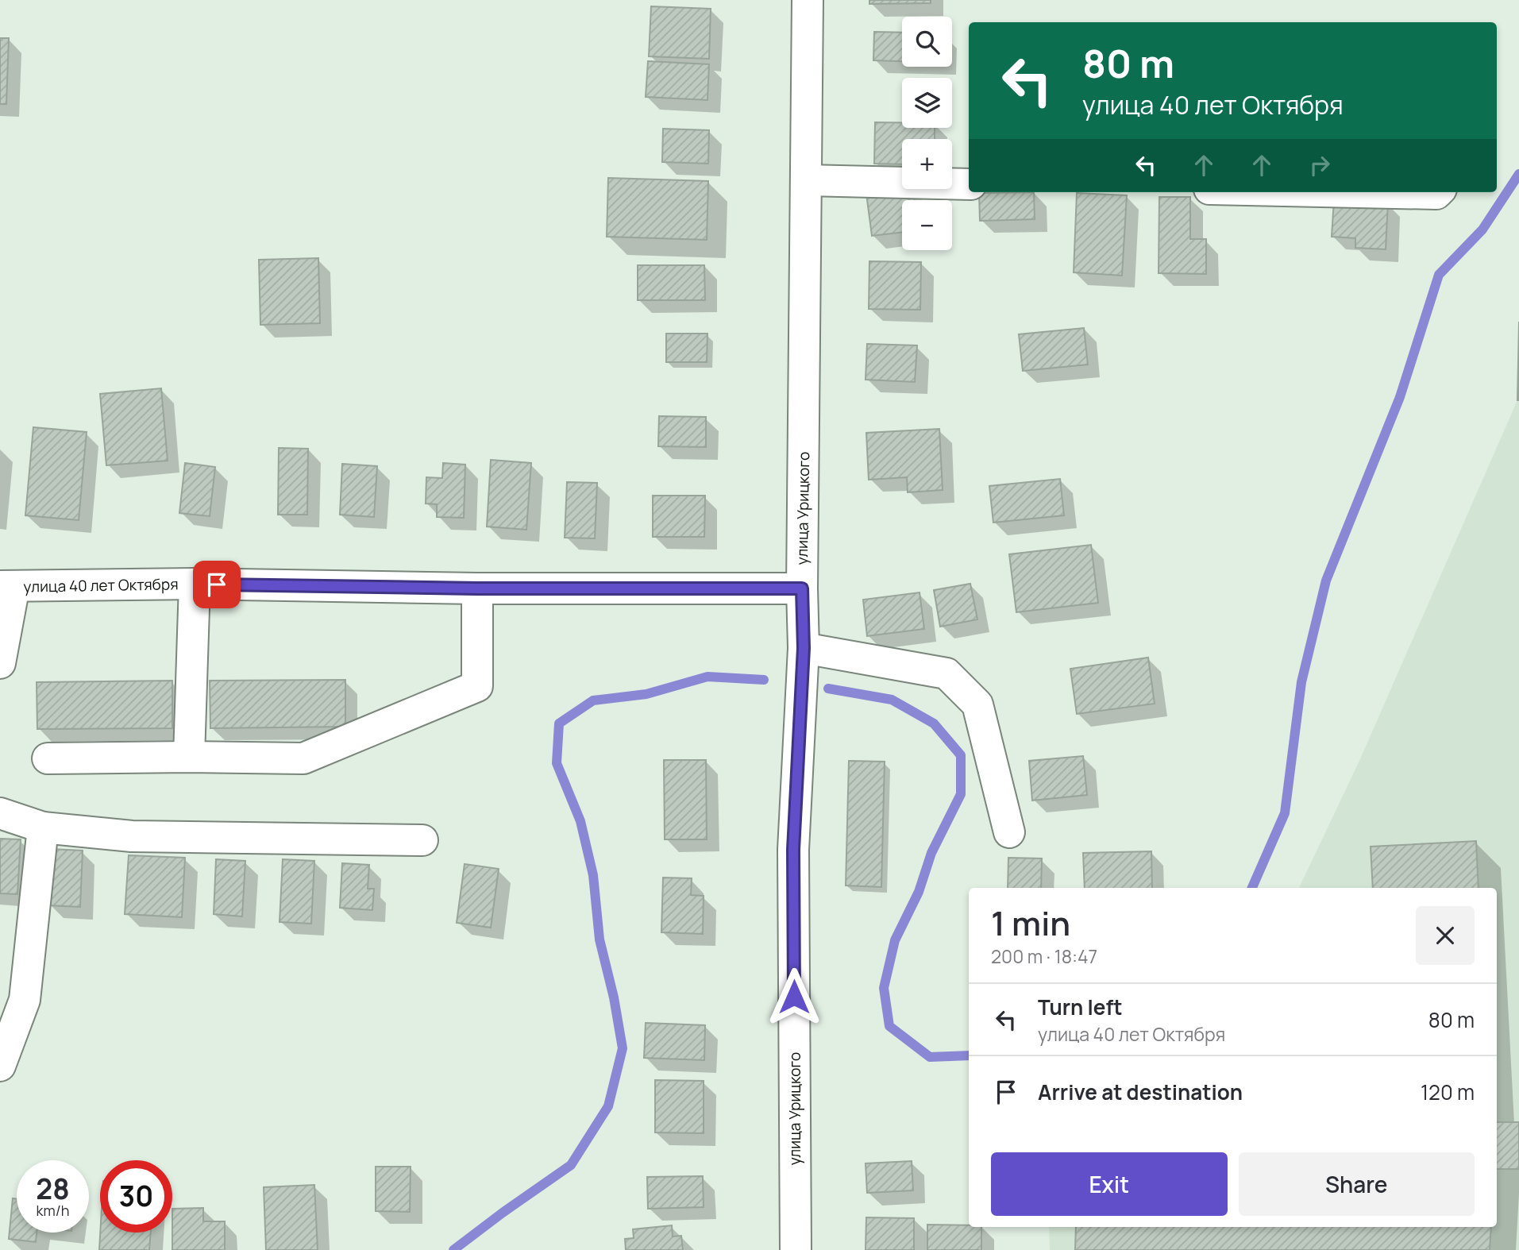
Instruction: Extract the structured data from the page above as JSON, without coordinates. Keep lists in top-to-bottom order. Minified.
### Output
{"streets":{"street":["улица Урицкого","улица 40 лет Октября"]},"crossings":[["улица Урицкого","улица 40 лет Октября"]],"page":{"map_buttons":["+","−"],"turn":["80 m","улица 40 лет Октября"],"heading":["1 min","200 m · 18:47"],"list":[{"name":"Turn left","note":"улица 40 лет Октября","value":"80 m"},{"name":"Arrive at destination","value":"120 m"}],"buttons":["Exit","Share"],"speed":"28 km/h","limit":"30"}}
